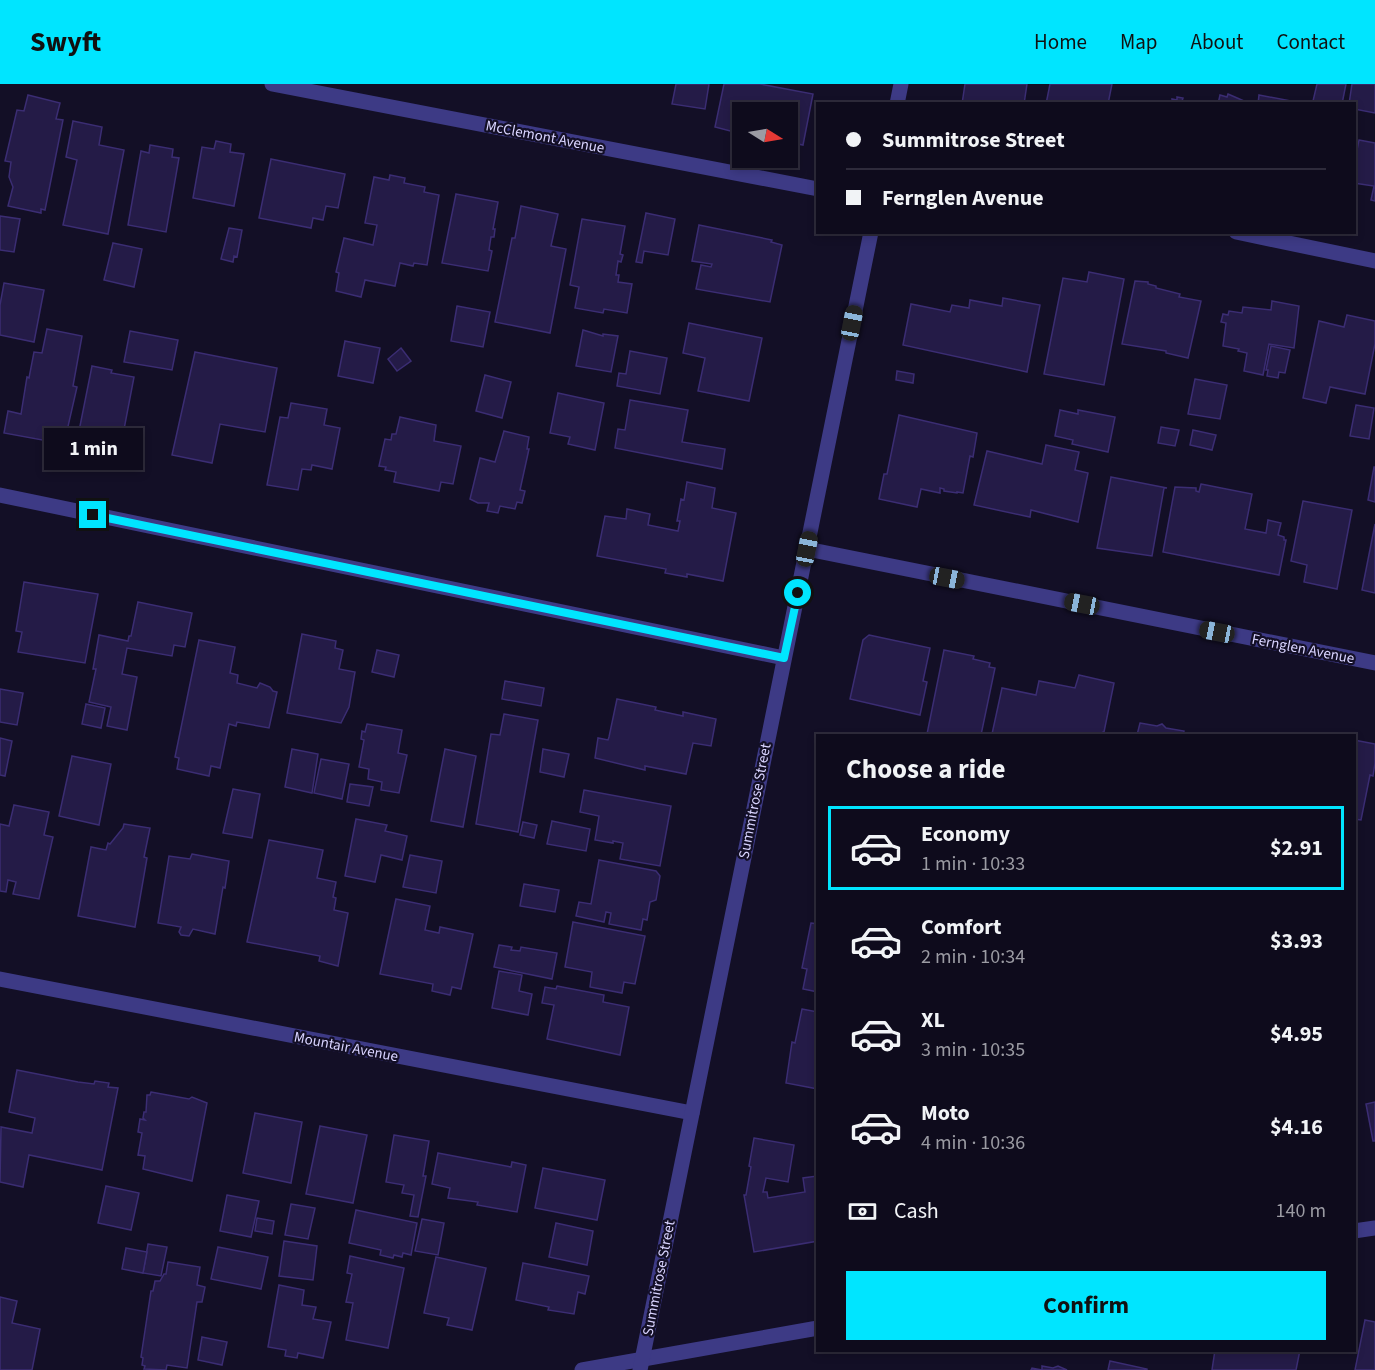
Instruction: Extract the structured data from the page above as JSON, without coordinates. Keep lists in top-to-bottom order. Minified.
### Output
{"streets":{"street":["McClemont Avenue","Fernglen Avenue","Summitrose Street","Mountair Avenue"]},"crossings":[["Fernglen Avenue","Summitrose Street"],["Summitrose Street","Mountair Avenue"]],"north":"right","page":{"header":"Swyft","nav":["Home","Map","About","Contact"],"banner":["Summitrose Street","Fernglen Avenue"],"bubble":"1 min","heading":"Choose a ride","list":[{"name":"Economy","note":"1 min · 10:33","value":"$2.91"},{"name":"Comfort","note":"2 min · 10:34","value":"$3.93"},{"name":"XL","note":"3 min · 10:35","value":"$4.95"},{"name":"Moto","note":"4 min · 10:36","value":"$4.16"}],"pay":["Cash","140 m"],"buttons":"Confirm"}}
